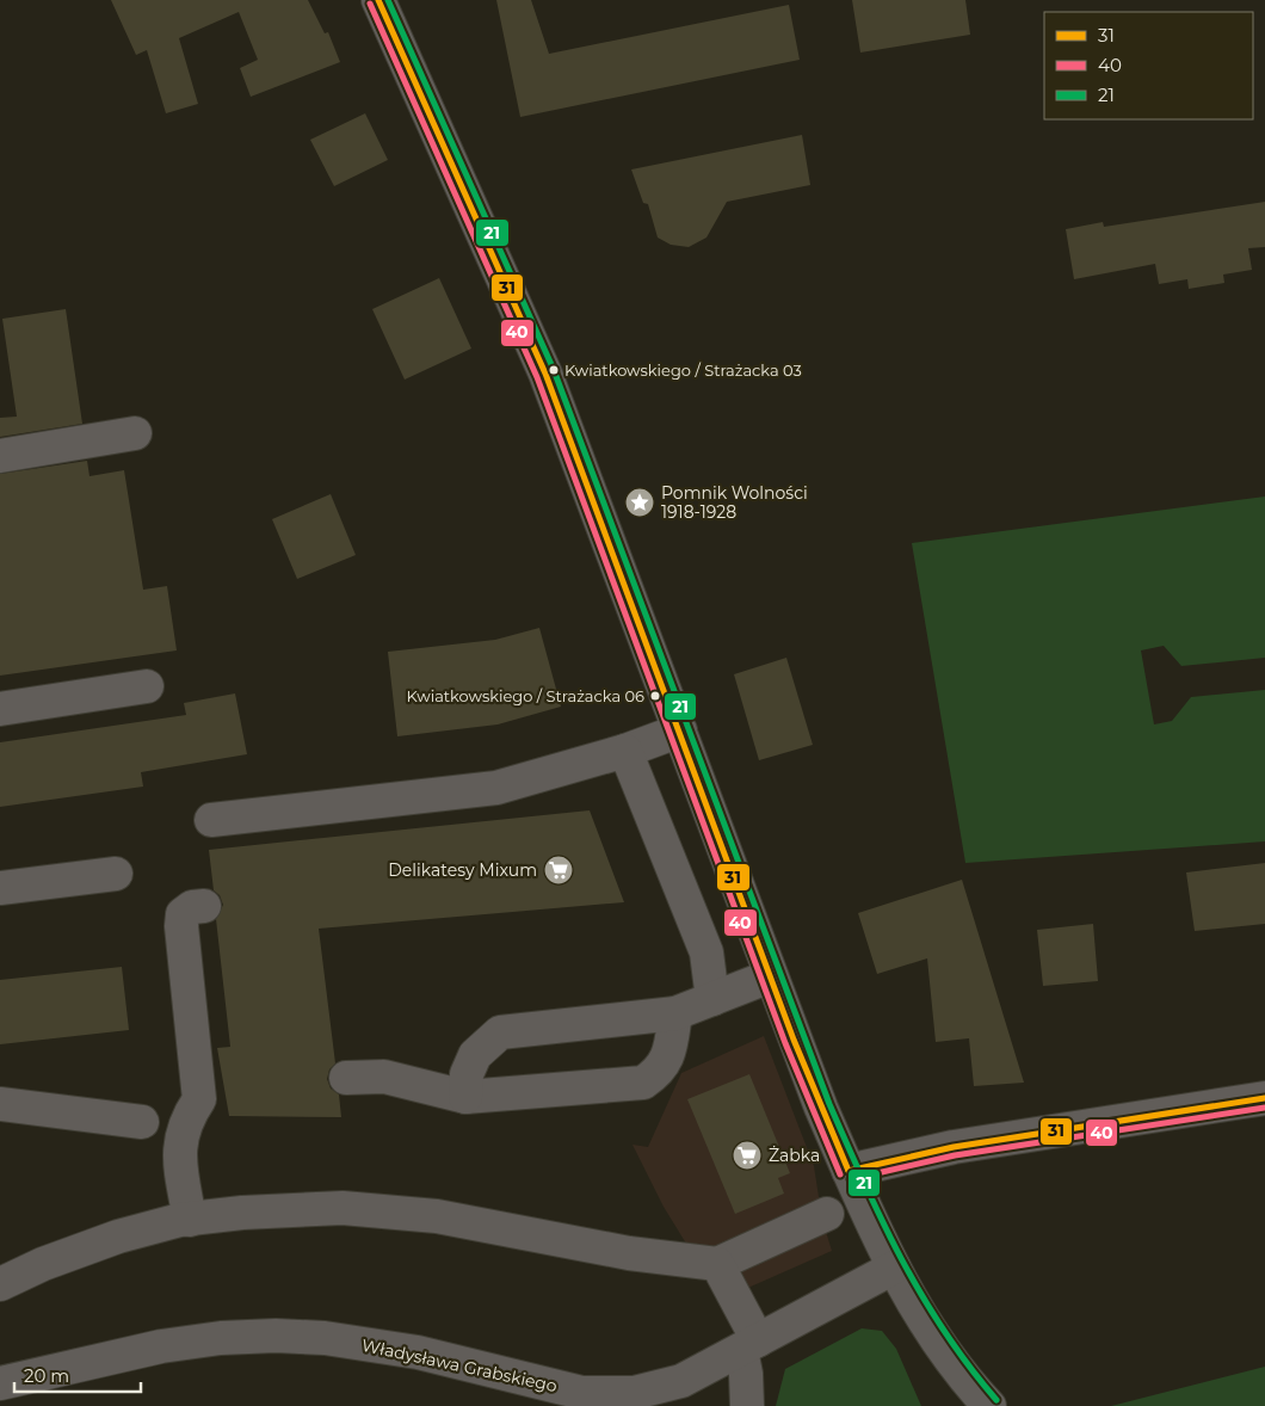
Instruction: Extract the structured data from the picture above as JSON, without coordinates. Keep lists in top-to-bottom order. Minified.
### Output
{"streets":{"street":["Władysława Grabskiego"]},"places":{"other":["Kwiatkowskiego / Strażacka 03","Kwiatkowskiego / Strażacka 06"],"place":["Pomnik Wolności 1918-1928"],"supermarket":["Delikatesy Mixum","Żabka"]},"lines":["transit line 31","transit line 21","transit line 40"],"legend":["31","40","21"],"scale_bar":"20 m"}
